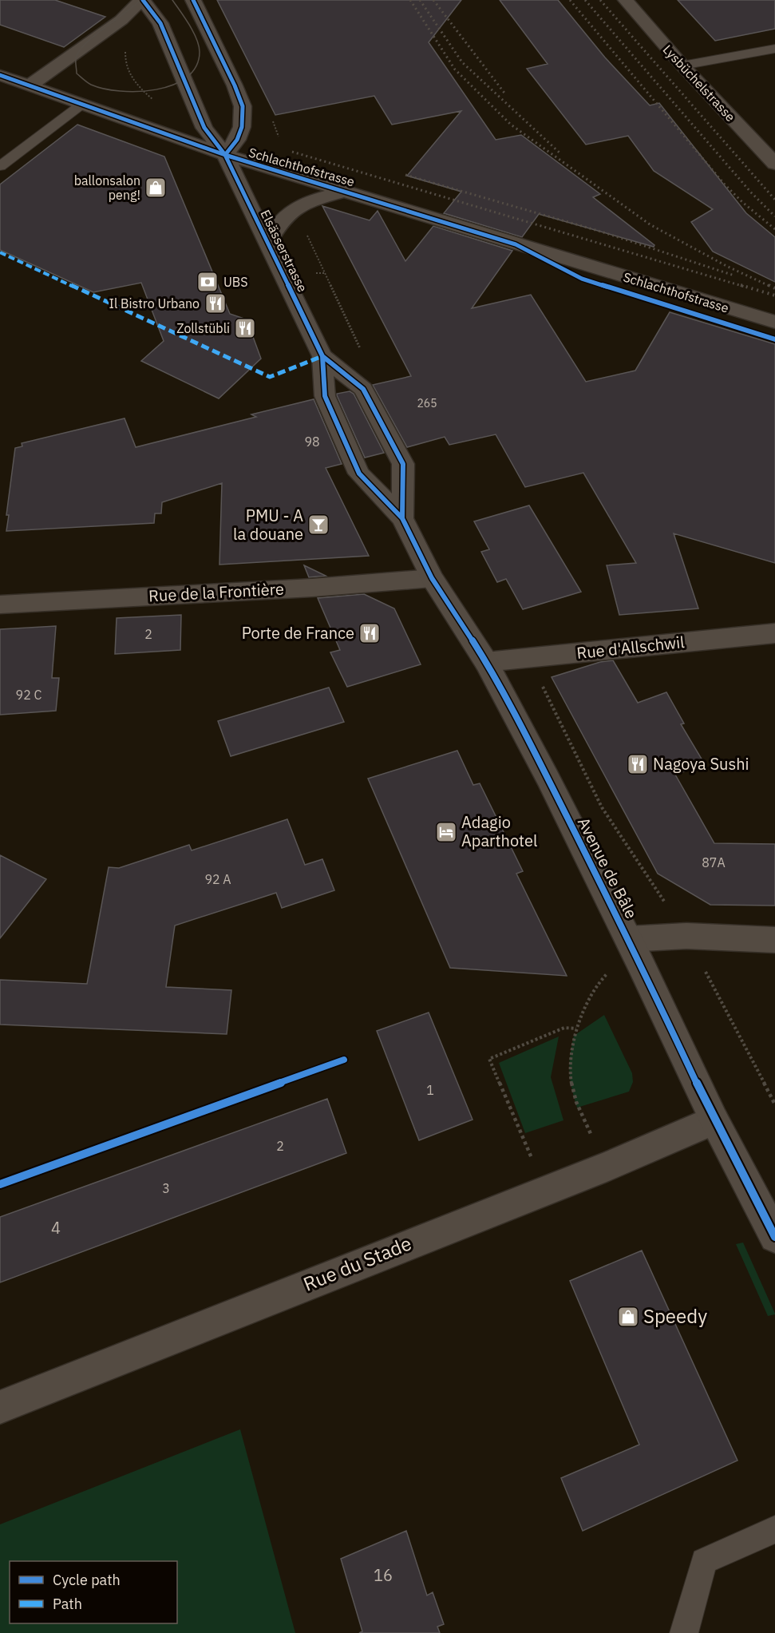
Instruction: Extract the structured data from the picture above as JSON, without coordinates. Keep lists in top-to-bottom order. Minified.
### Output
{"streets":{"main road":["Lysbüchelstrasse","Schlachthofstrasse","Elsässerstrasse","Rue de la Frontière","Rue d'Allschwil","Avenue de Bâle","Rue du Stade"]},"crossings":[["Schlachthofstrasse","Elsässerstrasse"],["Elsässerstrasse","Avenue de Bâle"],["Rue de la Frontière","Avenue de Bâle"],["Rue d'Allschwil","Avenue de Bâle"],["Avenue de Bâle","Rue du Stade"]],"places":{"shop":["ballonsalon peng!","Speedy"],"bank":["UBS"],"restaurant":["Il Bistro Urbano","Zollstübli","Porte de France","Nagoya Sushi"],"bar":["PMU - A la douane"],"hotel":["Adagio Aparthotel"]},"house_numbers":["265","98","2","92 C","87A","92 A","1","2","3","4","16"],"legend":["Cycle path","Path"]}
